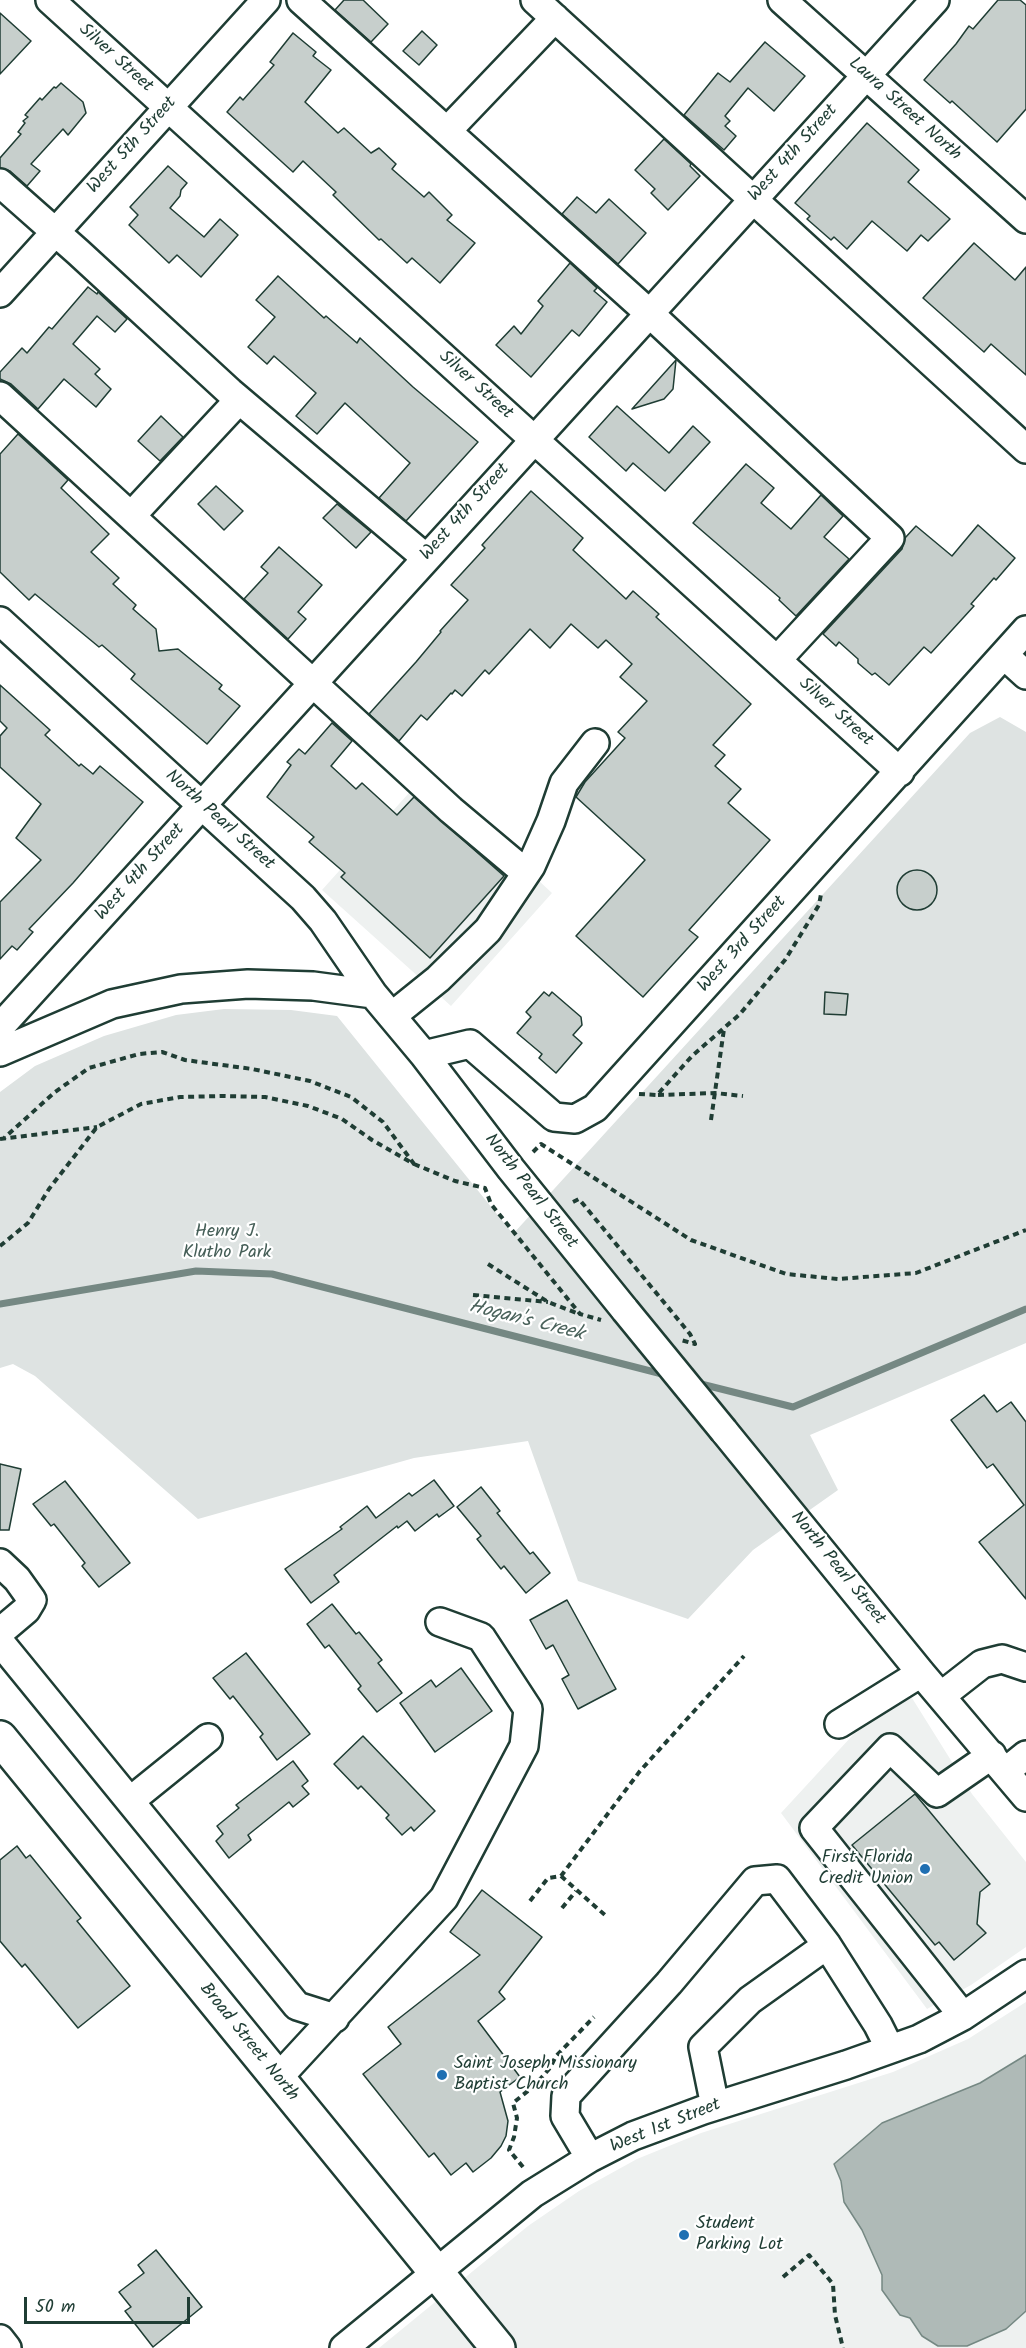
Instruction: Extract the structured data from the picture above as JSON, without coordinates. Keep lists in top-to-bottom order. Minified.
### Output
{"streets":{"main road":["Broad Street North"],"street":["Silver Street","Laura Street North","West 5th Street","West 4th Street","North Pearl Street","West 3rd Street","West 1st Street"]},"crossings":[["Silver Street","West 5th Street"],["Silver Street","West 4th Street"],["Silver Street","West 3rd Street"],["Laura Street North","West 4th Street"],["West 4th Street","North Pearl Street"],["North Pearl Street","West 3rd Street"],["Broad Street North","West 1st Street"]],"water":["Hogan's Creek"],"parks":["Henry J. Klutho Park"],"places":["First Florida Credit Union","Saint Joseph Missionary Baptist Church","Student Parking Lot"],"scale_bar":"50 m"}
